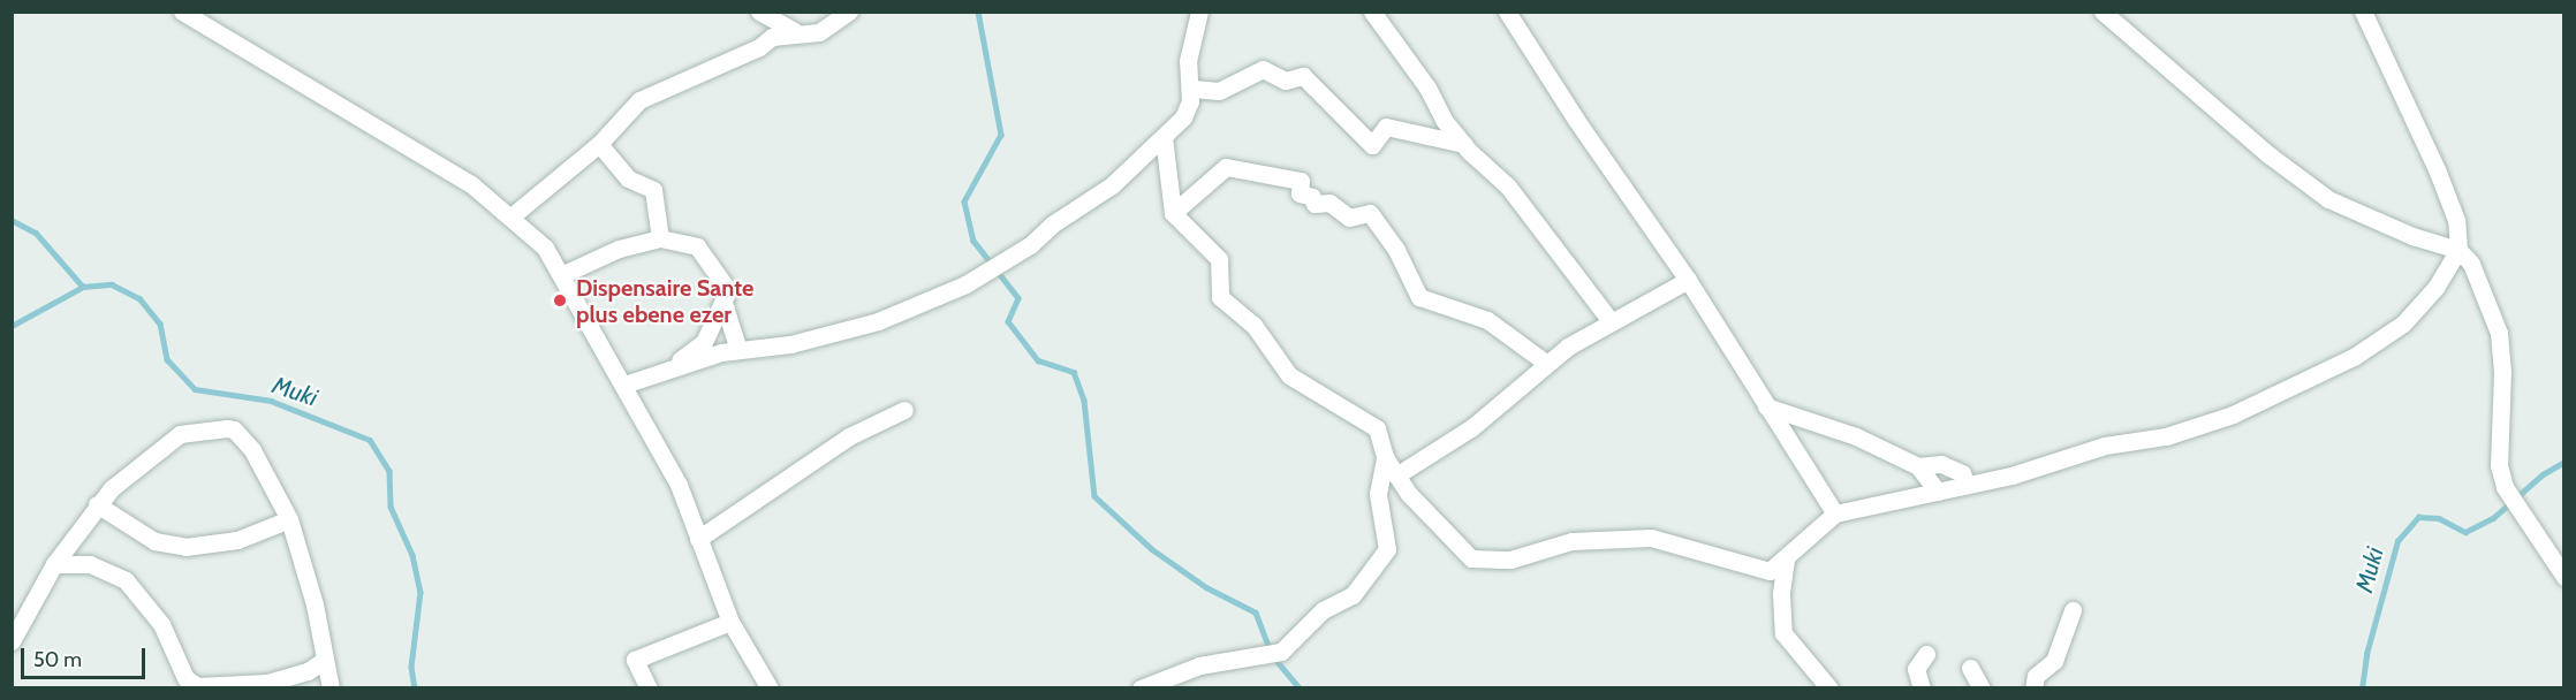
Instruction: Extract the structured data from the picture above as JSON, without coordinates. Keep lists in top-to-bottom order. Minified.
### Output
{"water":["Muki"],"places":["Dispensaire Sante plus ebene ezer"],"scale_bar":"50 m"}
